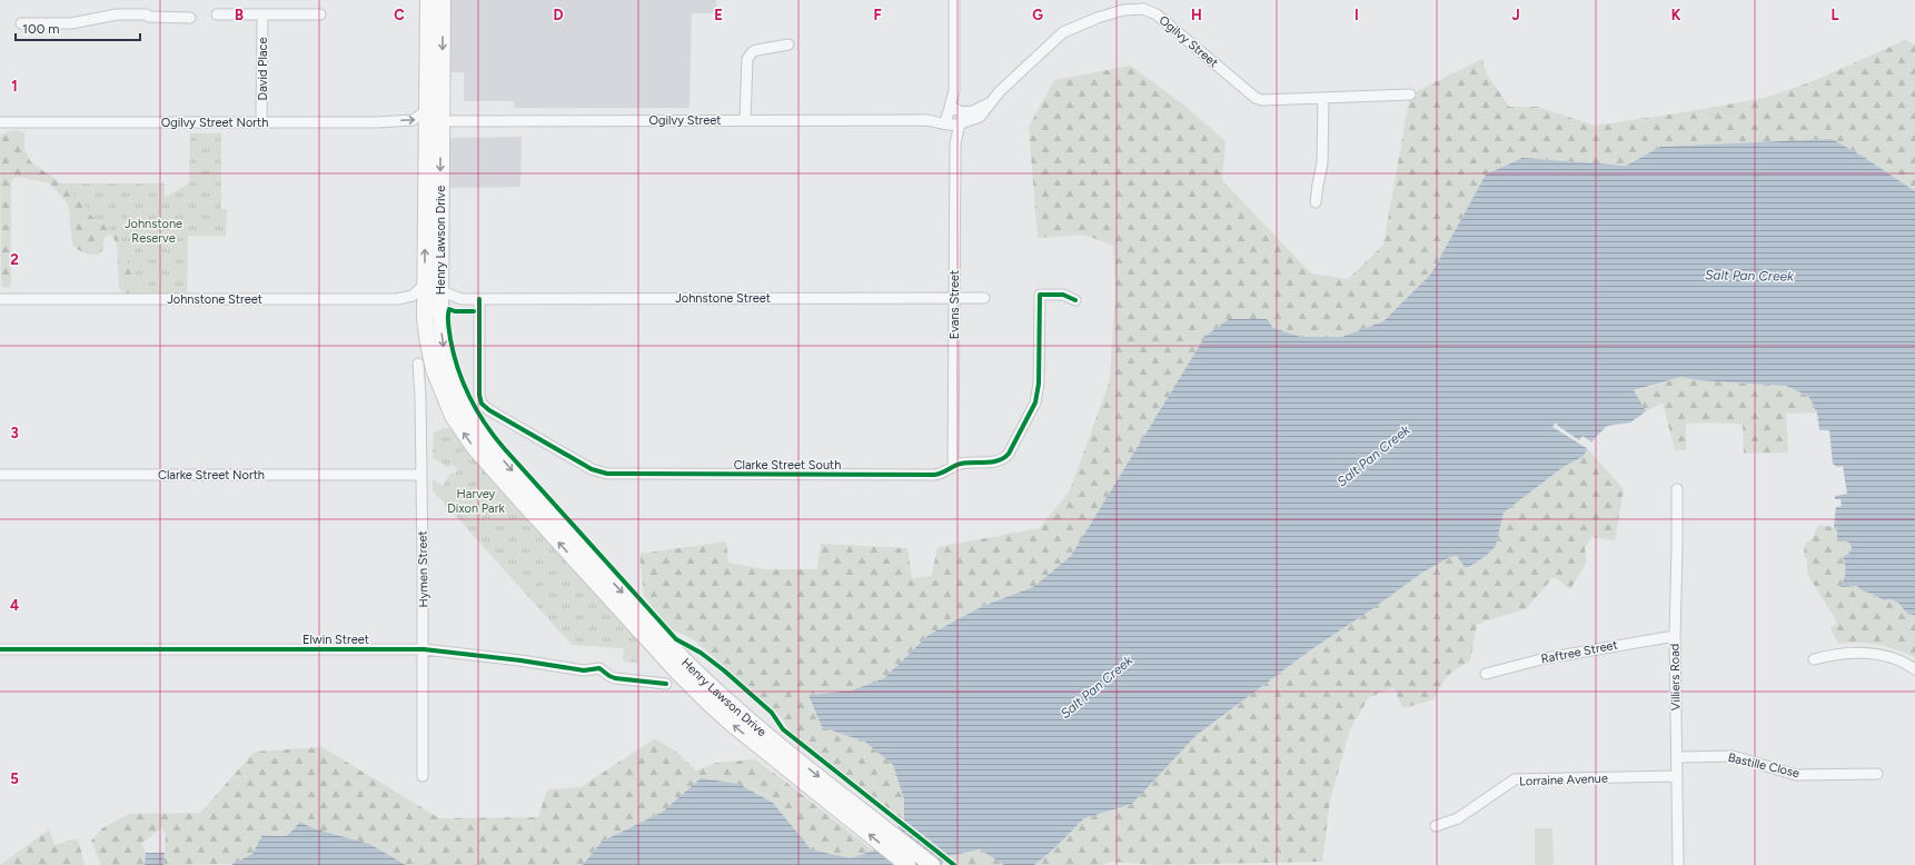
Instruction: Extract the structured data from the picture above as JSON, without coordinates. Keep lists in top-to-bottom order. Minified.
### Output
{"streets":{"main road":["Henry Lawson Drive"],"street":["Ogilvy Street","David Place","Ogilvy Street North","Johnstone Street","Evans Street","Clarke Street South","Clarke Street North","Hymen Street","Elwin Street","Raftree Street","Villiers Road","Bastille Close","Lorraine Avenue"]},"crossings":[["Ogilvy Street","Henry Lawson Drive"],["Ogilvy Street","Evans Street"],["David Place","Ogilvy Street North"],["Ogilvy Street North","Henry Lawson Drive"],["Henry Lawson Drive","Johnstone Street"],["Johnstone Street","Evans Street"],["Johnstone Street","Clarke Street South"],["Evans Street","Clarke Street South"],["Clarke Street North","Hymen Street"],["Hymen Street","Elwin Street"],["Raftree Street","Villiers Road"],["Villiers Road","Bastille Close"],["Villiers Road","Lorraine Avenue"]],"one_way":["Ogilvy Street North"],"water":["Salt Pan Creek"],"parks":["Johnstone Reserve","Harvey Dixon Park"],"scale_bar":"100 m","grid":{"columns":["B","C","D","E","F","G","H","I","J","K","L"],"rows":["1","2","3","4","5"]}}
